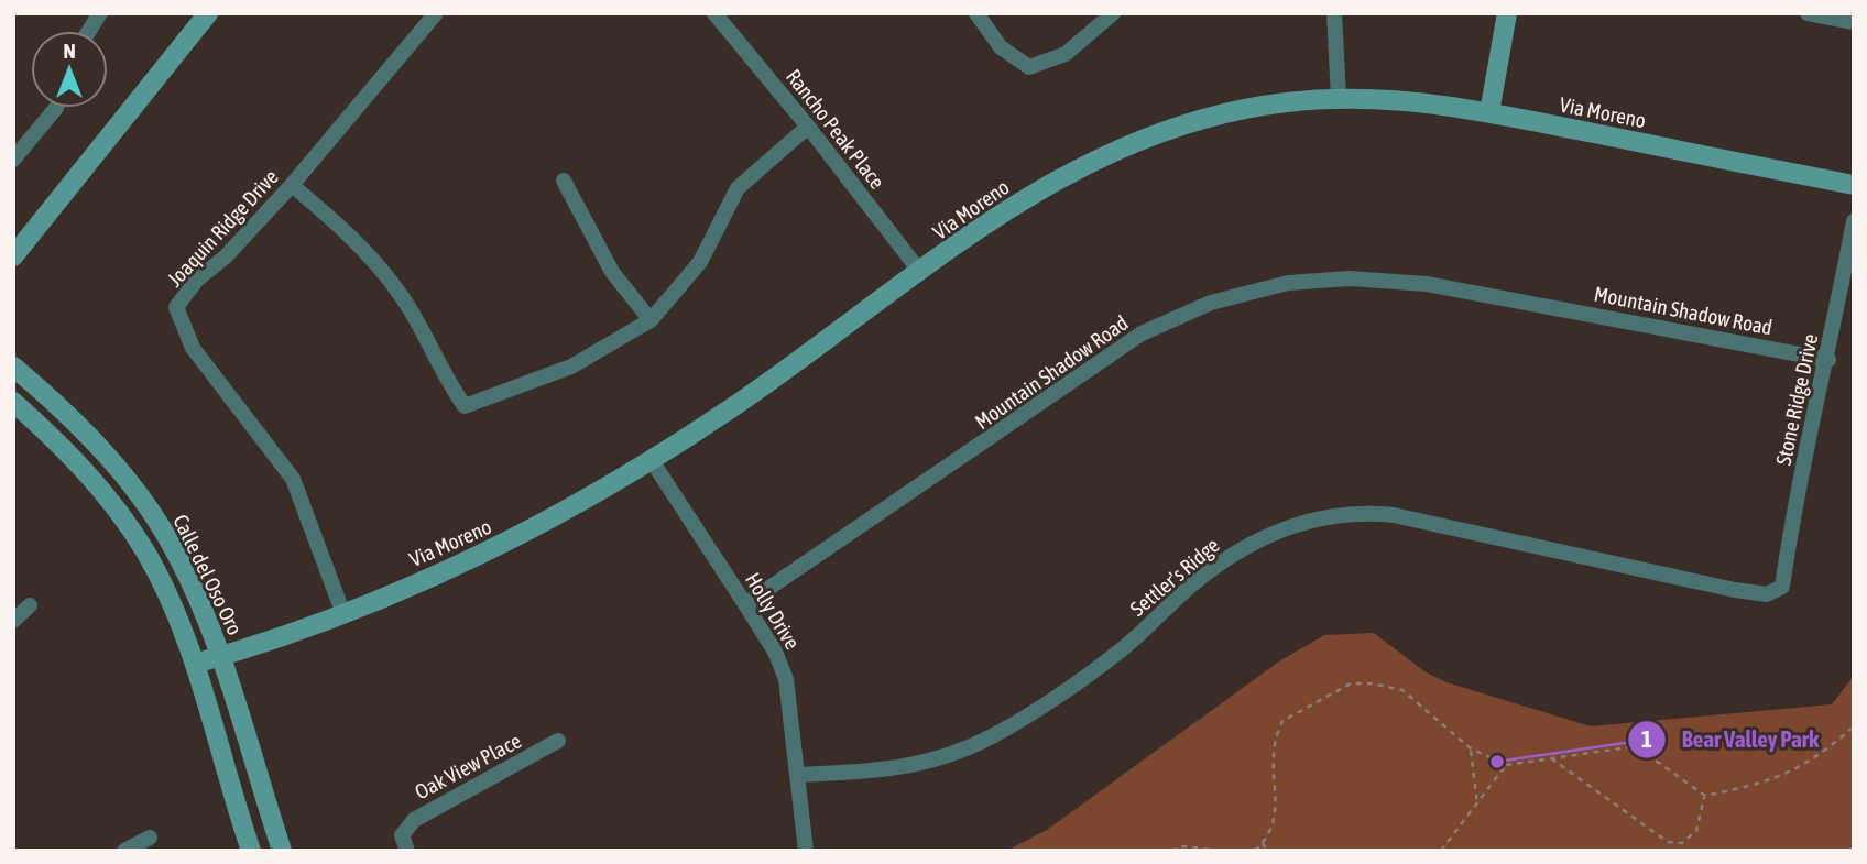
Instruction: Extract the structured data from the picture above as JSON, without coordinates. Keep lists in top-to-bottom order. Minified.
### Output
{"streets":{"street":["Via Moreno","Rancho Peak Place","Joaquin Ridge Drive","Mountain Shadow Road","Stone Ridge Drive","Calle del Oso Oro","Settler's Ridge","Holly Drive","Oak View Place"]},"crossings":[["Via Moreno","Rancho Peak Place"],["Via Moreno","Joaquin Ridge Drive"],["Via Moreno","Calle del Oso Oro"],["Via Moreno","Holly Drive"],["Mountain Shadow Road","Stone Ridge Drive"],["Mountain Shadow Road","Holly Drive"],["Stone Ridge Drive","Settler's Ridge"],["Settler's Ridge","Holly Drive"]],"places":["Bear Valley Park"],"north":"top"}
